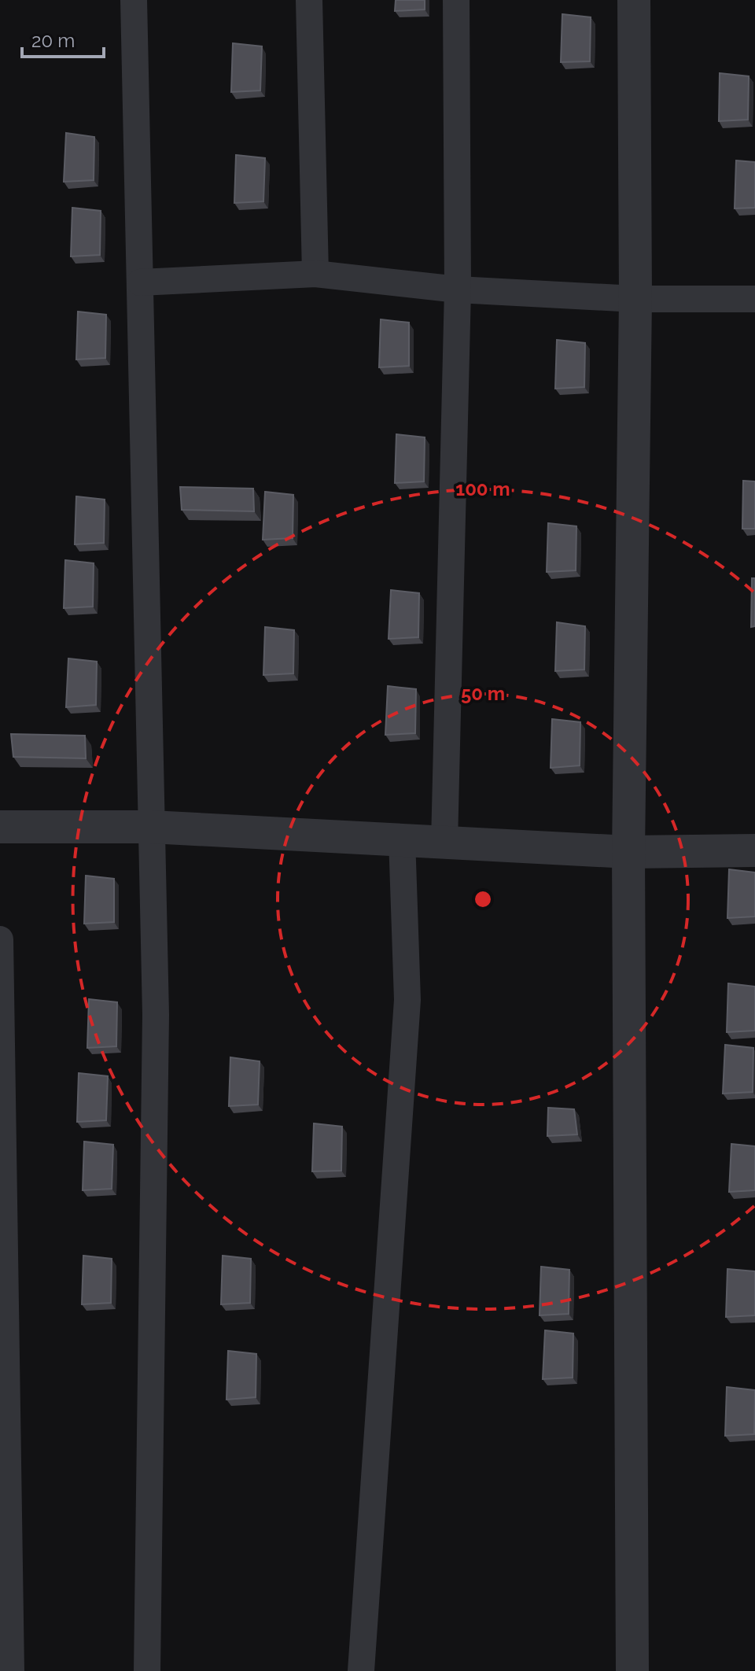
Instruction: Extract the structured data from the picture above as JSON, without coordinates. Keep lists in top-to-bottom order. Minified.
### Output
{"scale_bar":"20 m","rings":["100 m","50 m"]}
